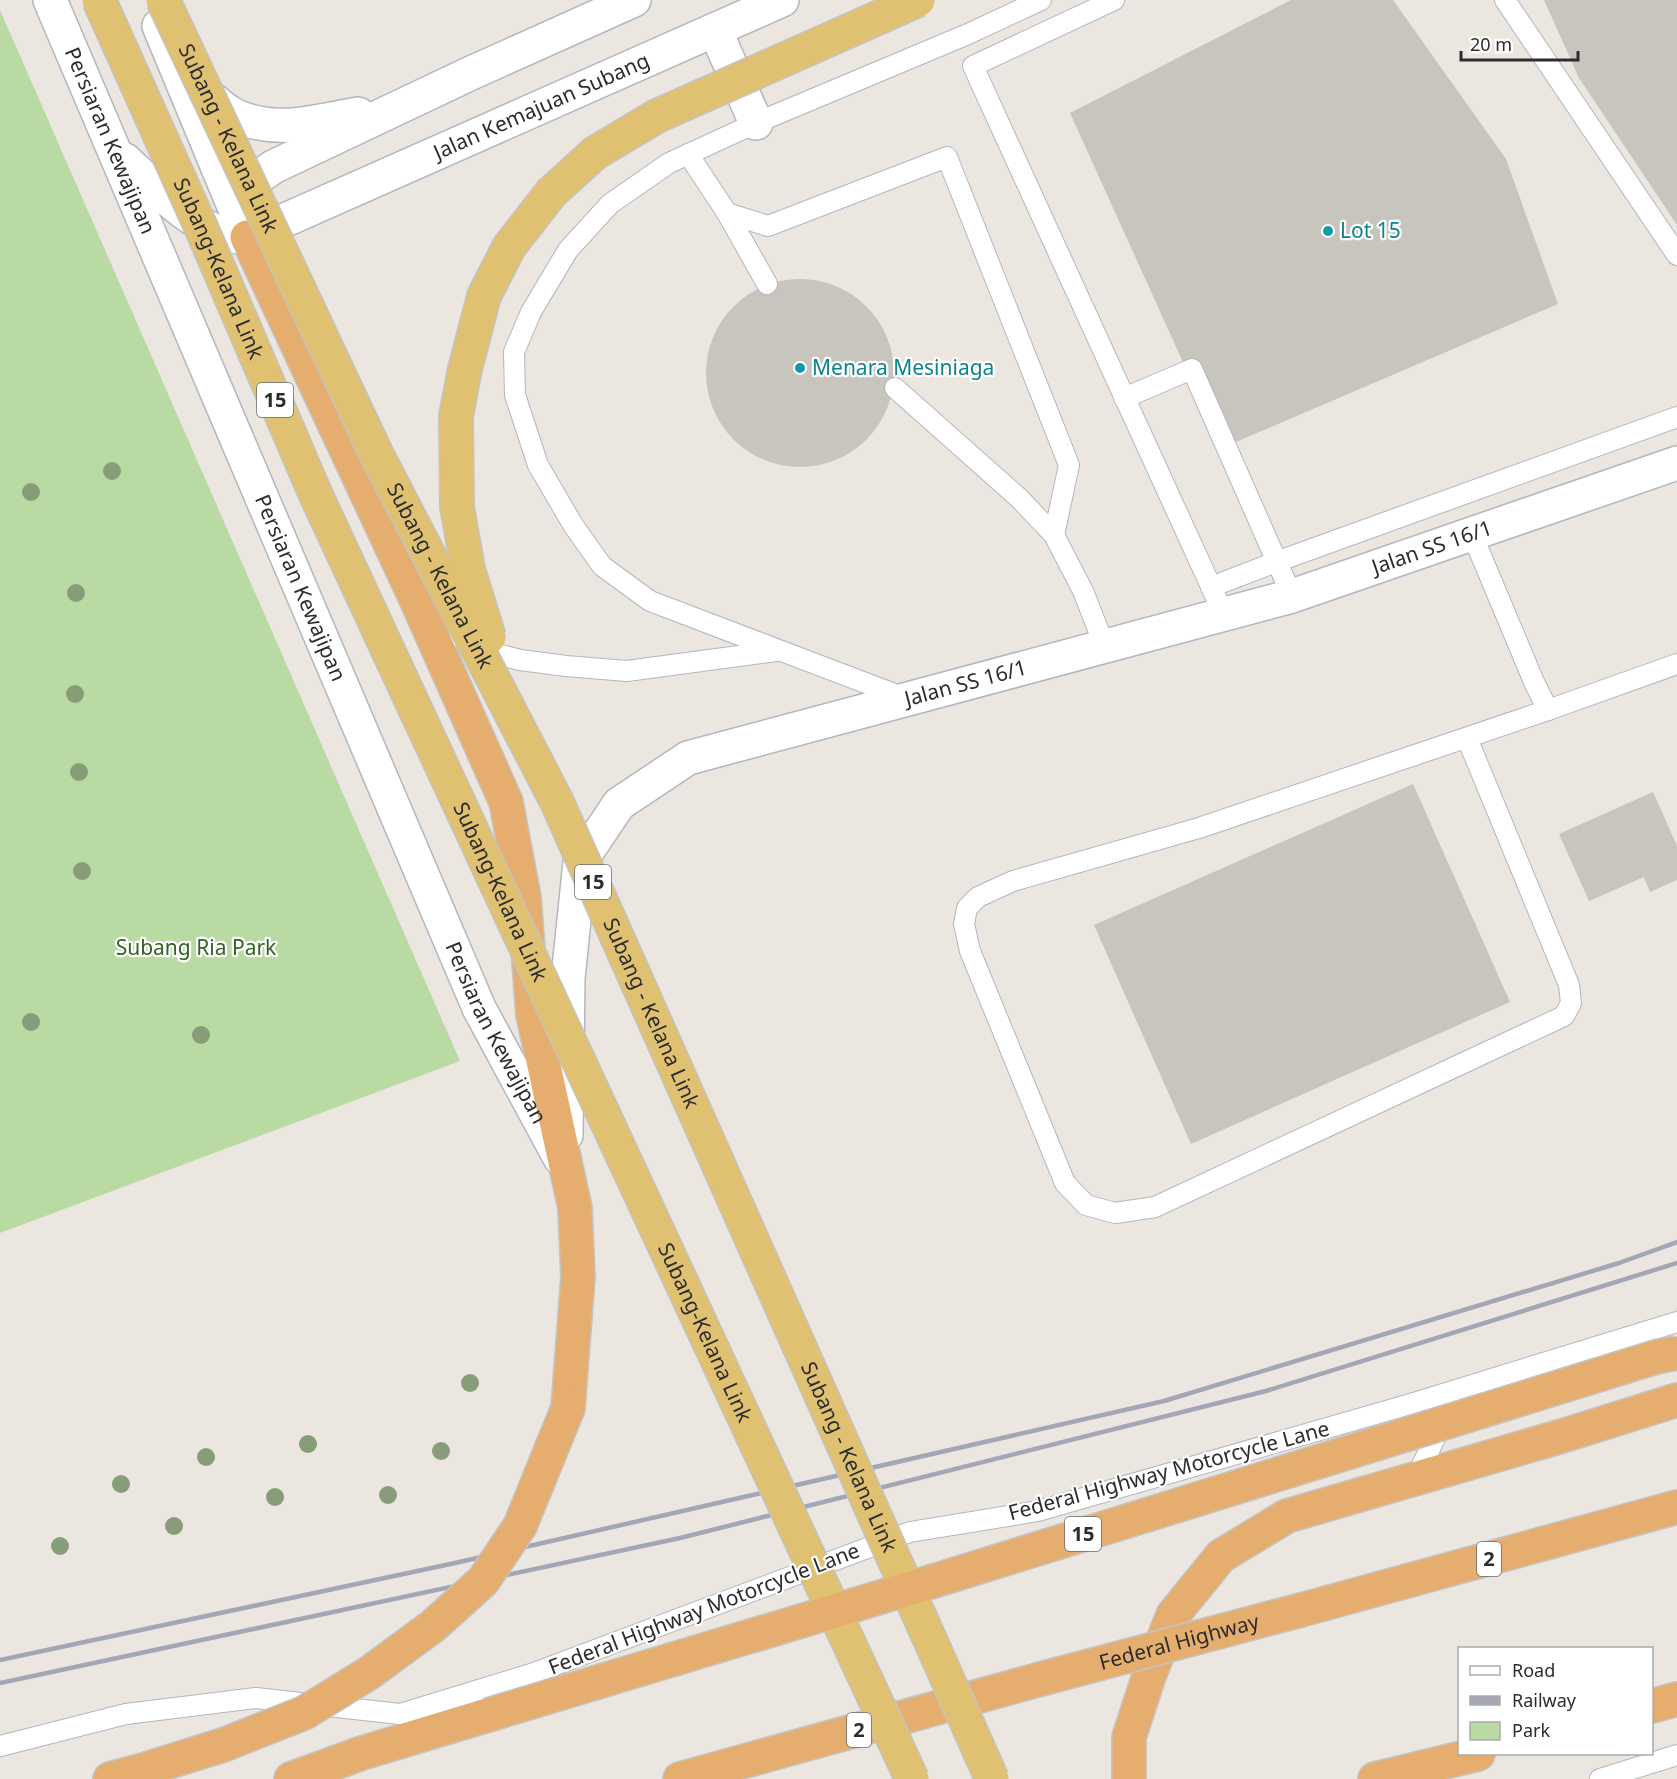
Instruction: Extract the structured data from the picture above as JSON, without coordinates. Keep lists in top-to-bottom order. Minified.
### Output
{"streets":{"highway":["15","2","Federal Highway"],"main road":["Jalan Kemajuan Subang","Subang - Kelana Link","Persiaran Kewajipan","Subang-Kelana Link","Jalan SS 16/1"],"lane":["Federal Highway Motorcycle Lane"]},"crossings":[["Persiaran Kewajipan","Jalan SS 16/1"]],"parks":["Subang Ria Park"],"places":["Lot 15","Menara Mesiniaga"],"legend":["Road","Railway","Park"],"scale_bar":"20 m"}
